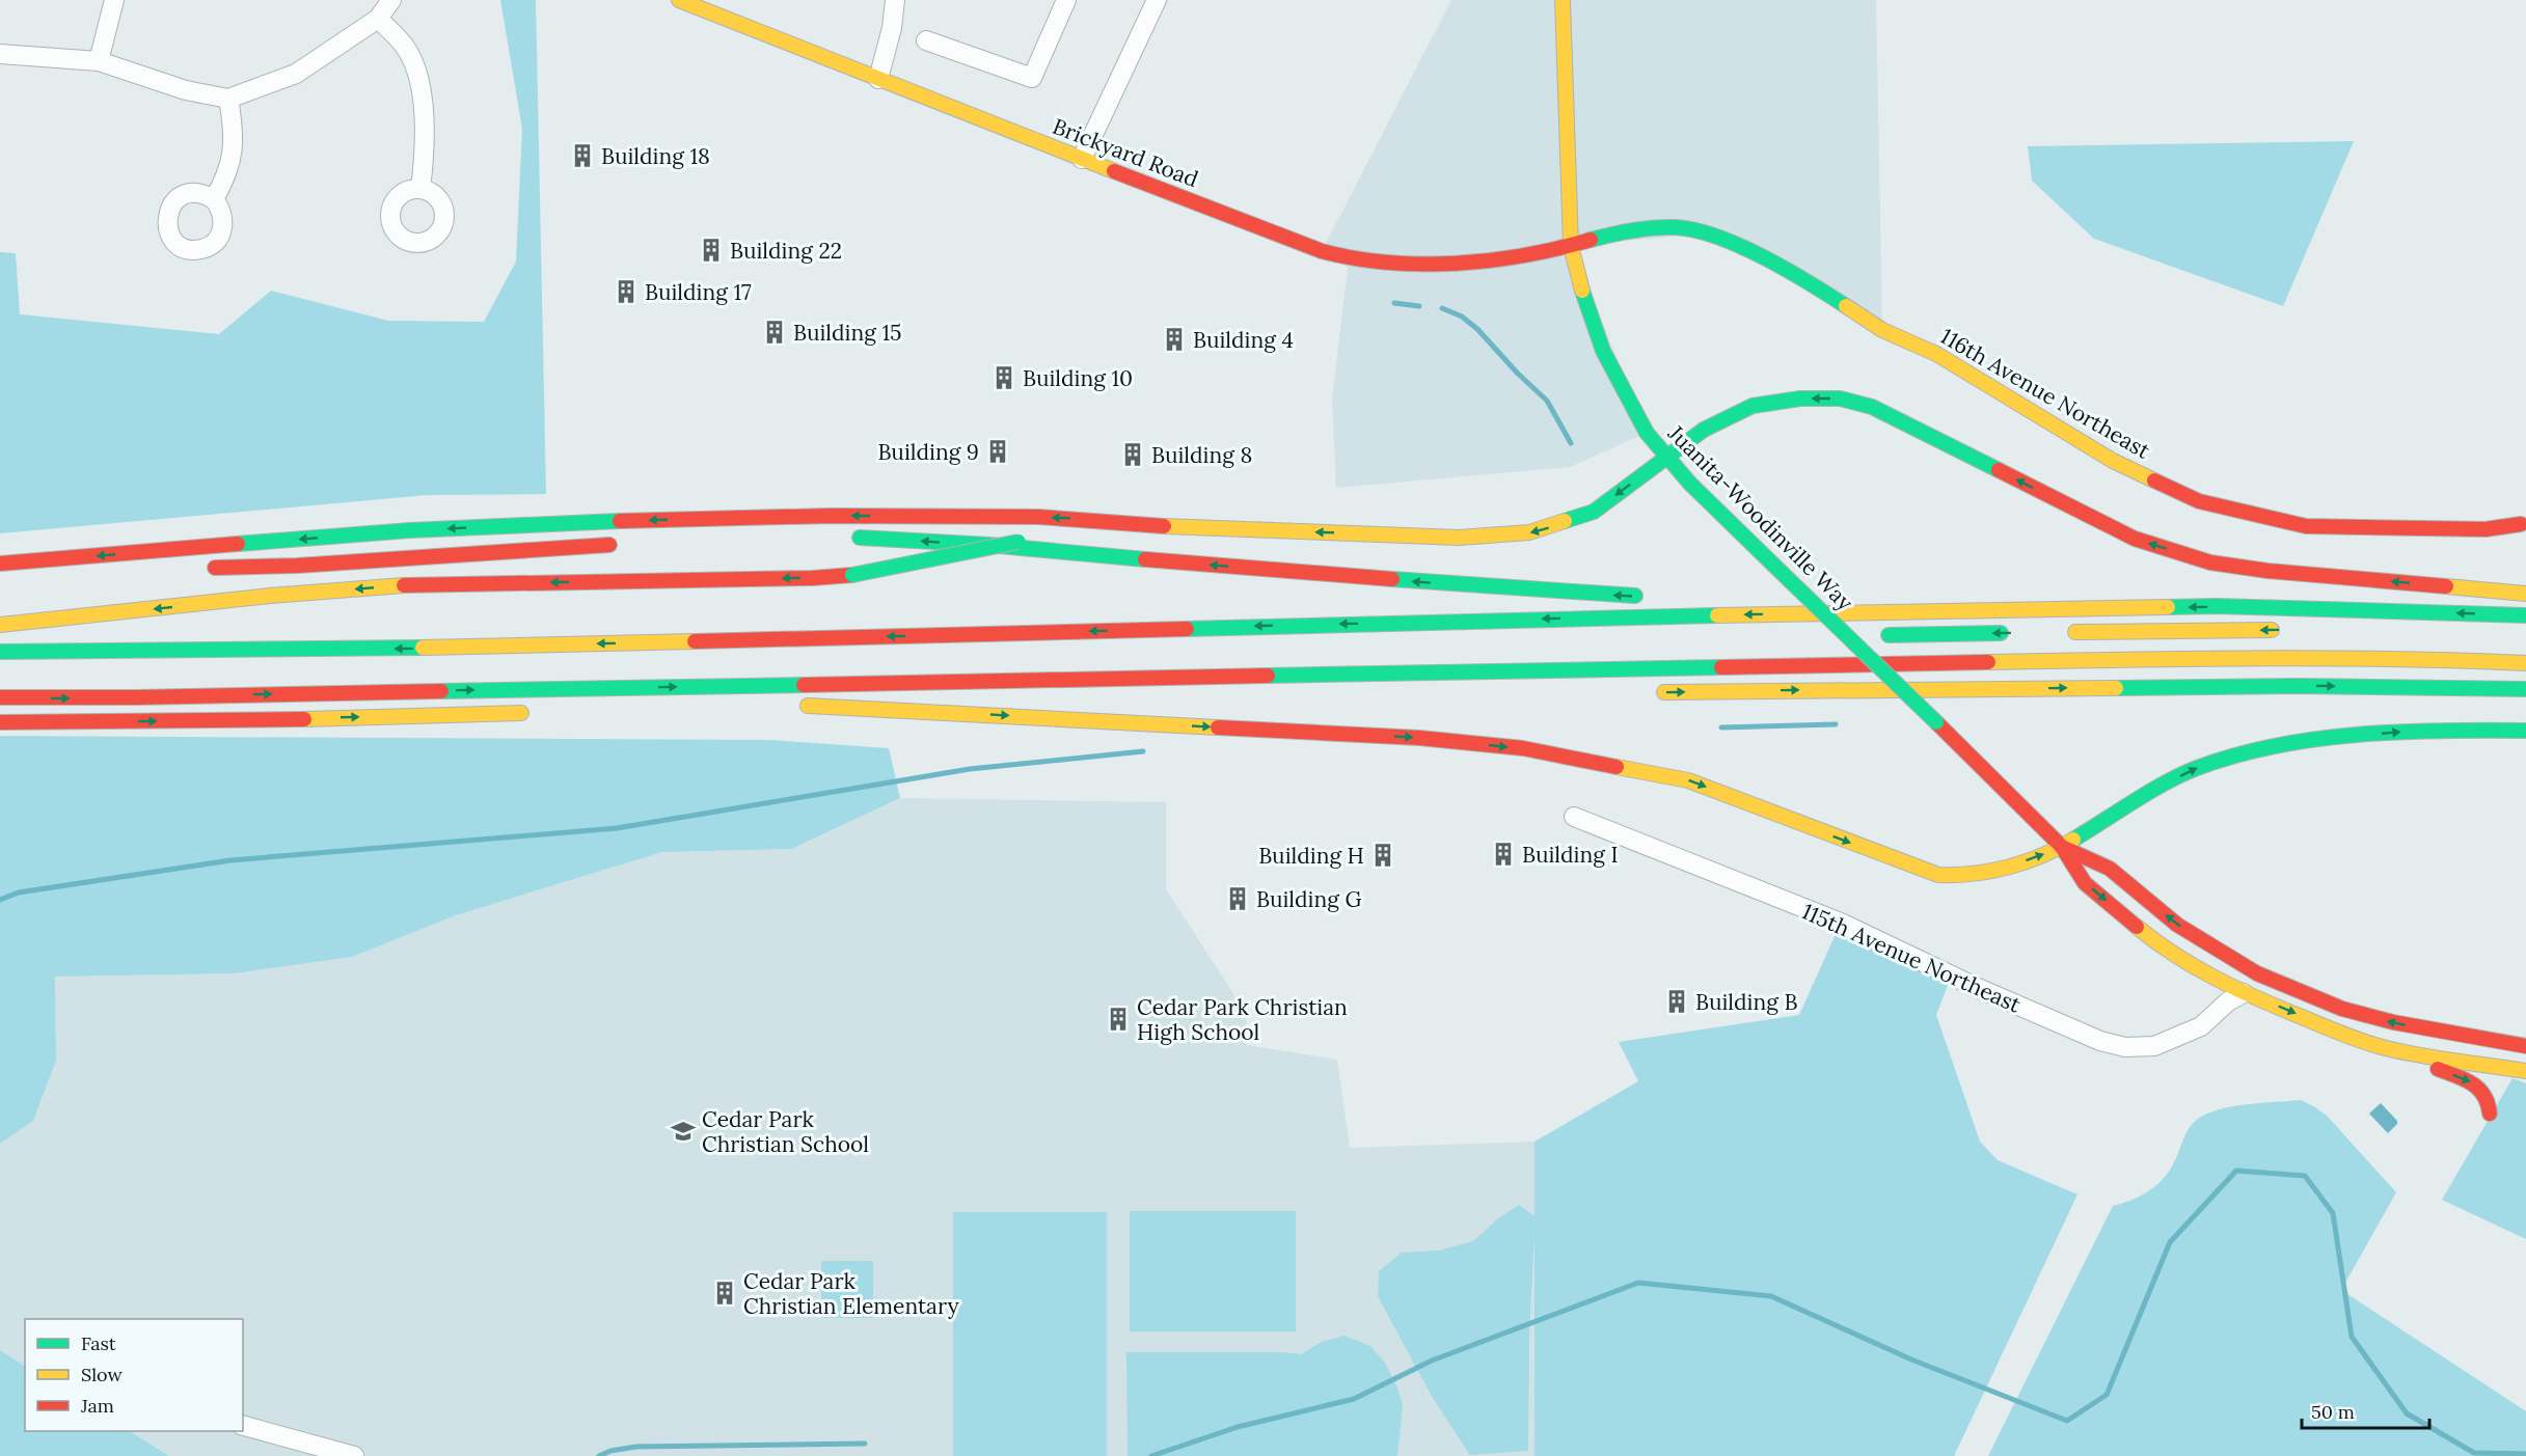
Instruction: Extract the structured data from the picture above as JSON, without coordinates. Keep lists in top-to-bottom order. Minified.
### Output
{"streets":{"main road":["Brickyard Road","116th Avenue Northeast","Juanita-Woodinville Way"],"street":["115th Avenue Northeast"]},"crossings":[["Brickyard Road","116th Avenue Northeast"],["Brickyard Road","Juanita-Woodinville Way"],["116th Avenue Northeast","Juanita-Woodinville Way"]],"places":{"building":["Building 18","Building 22","Building 17","Building 15","Building 4","Building 10","Building 9","Building 8","Building I","Building H","Building G","Building B","Cedar Park Christian High School","Cedar Park Christian Elementary"],"school or university":["Cedar Park Christian School"]},"legend":["Fast","Slow","Jam"],"scale_bar":"50 m"}
